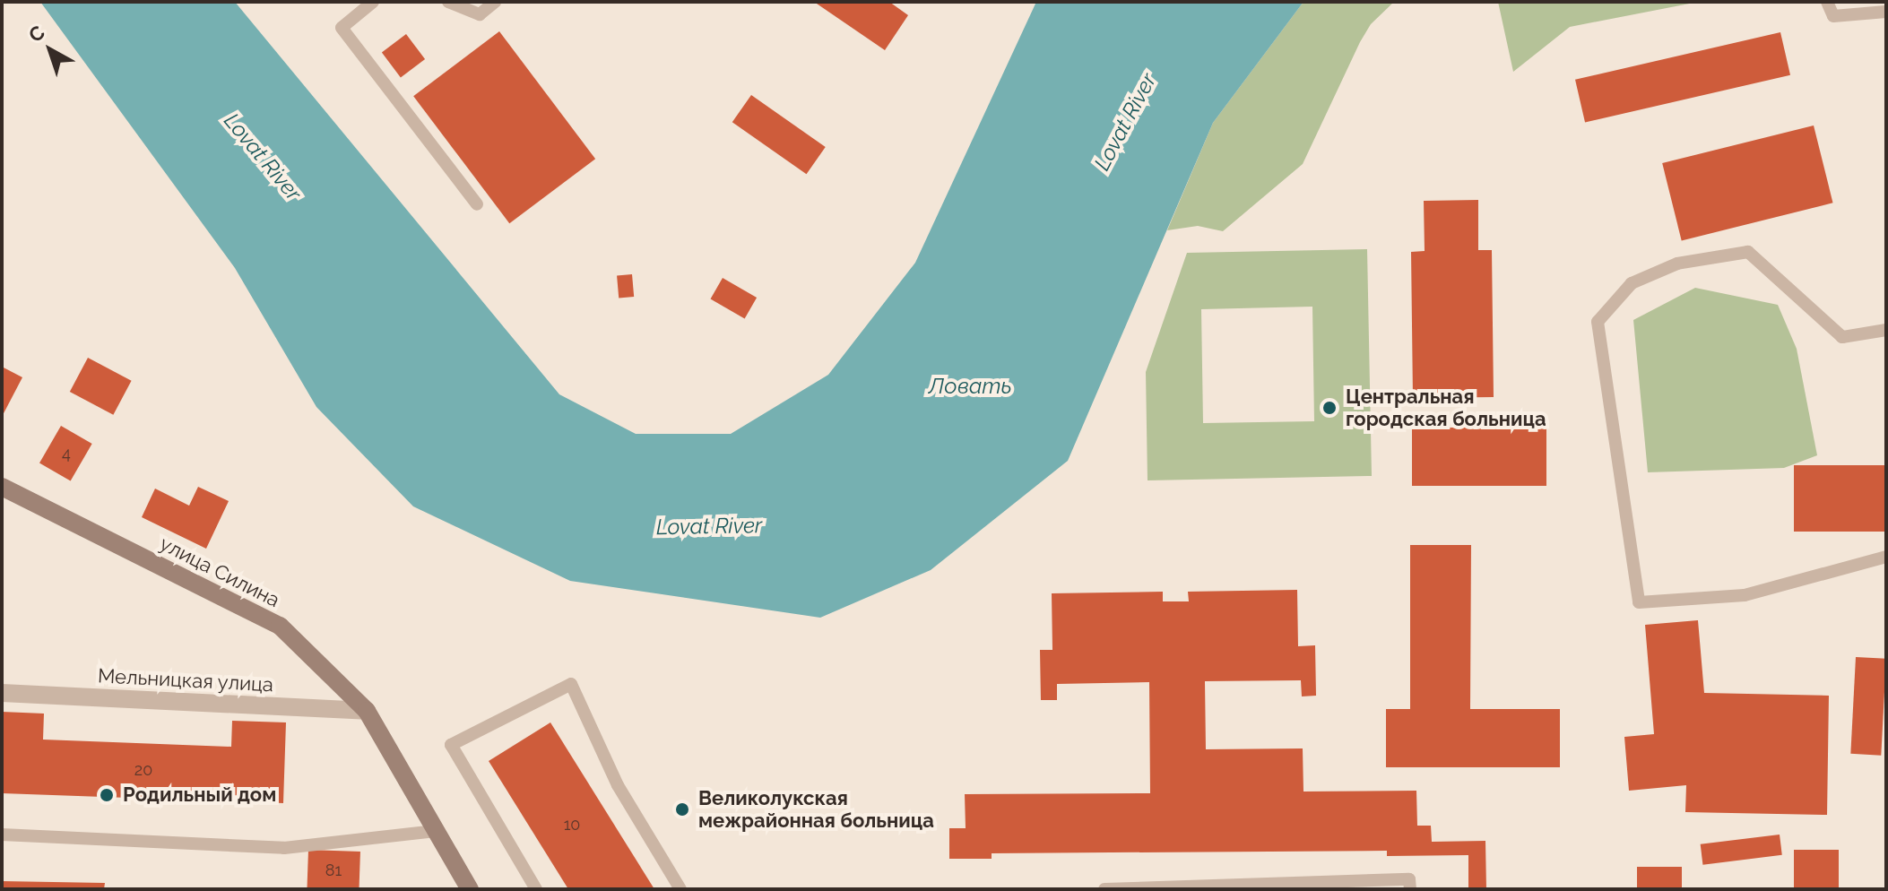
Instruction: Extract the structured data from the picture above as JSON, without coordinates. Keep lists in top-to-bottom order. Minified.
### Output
{"streets":{"street":["улица Силина","Мельницкая улица"]},"crossings":[["улица Силина","Мельницкая улица"]],"water":["Lovat River","Ловать"],"places":["Центральная городская больница","Родильный дом","Великолукская межрайонная больница"],"house_numbers":["4","20","10","81"],"north":"top left"}
